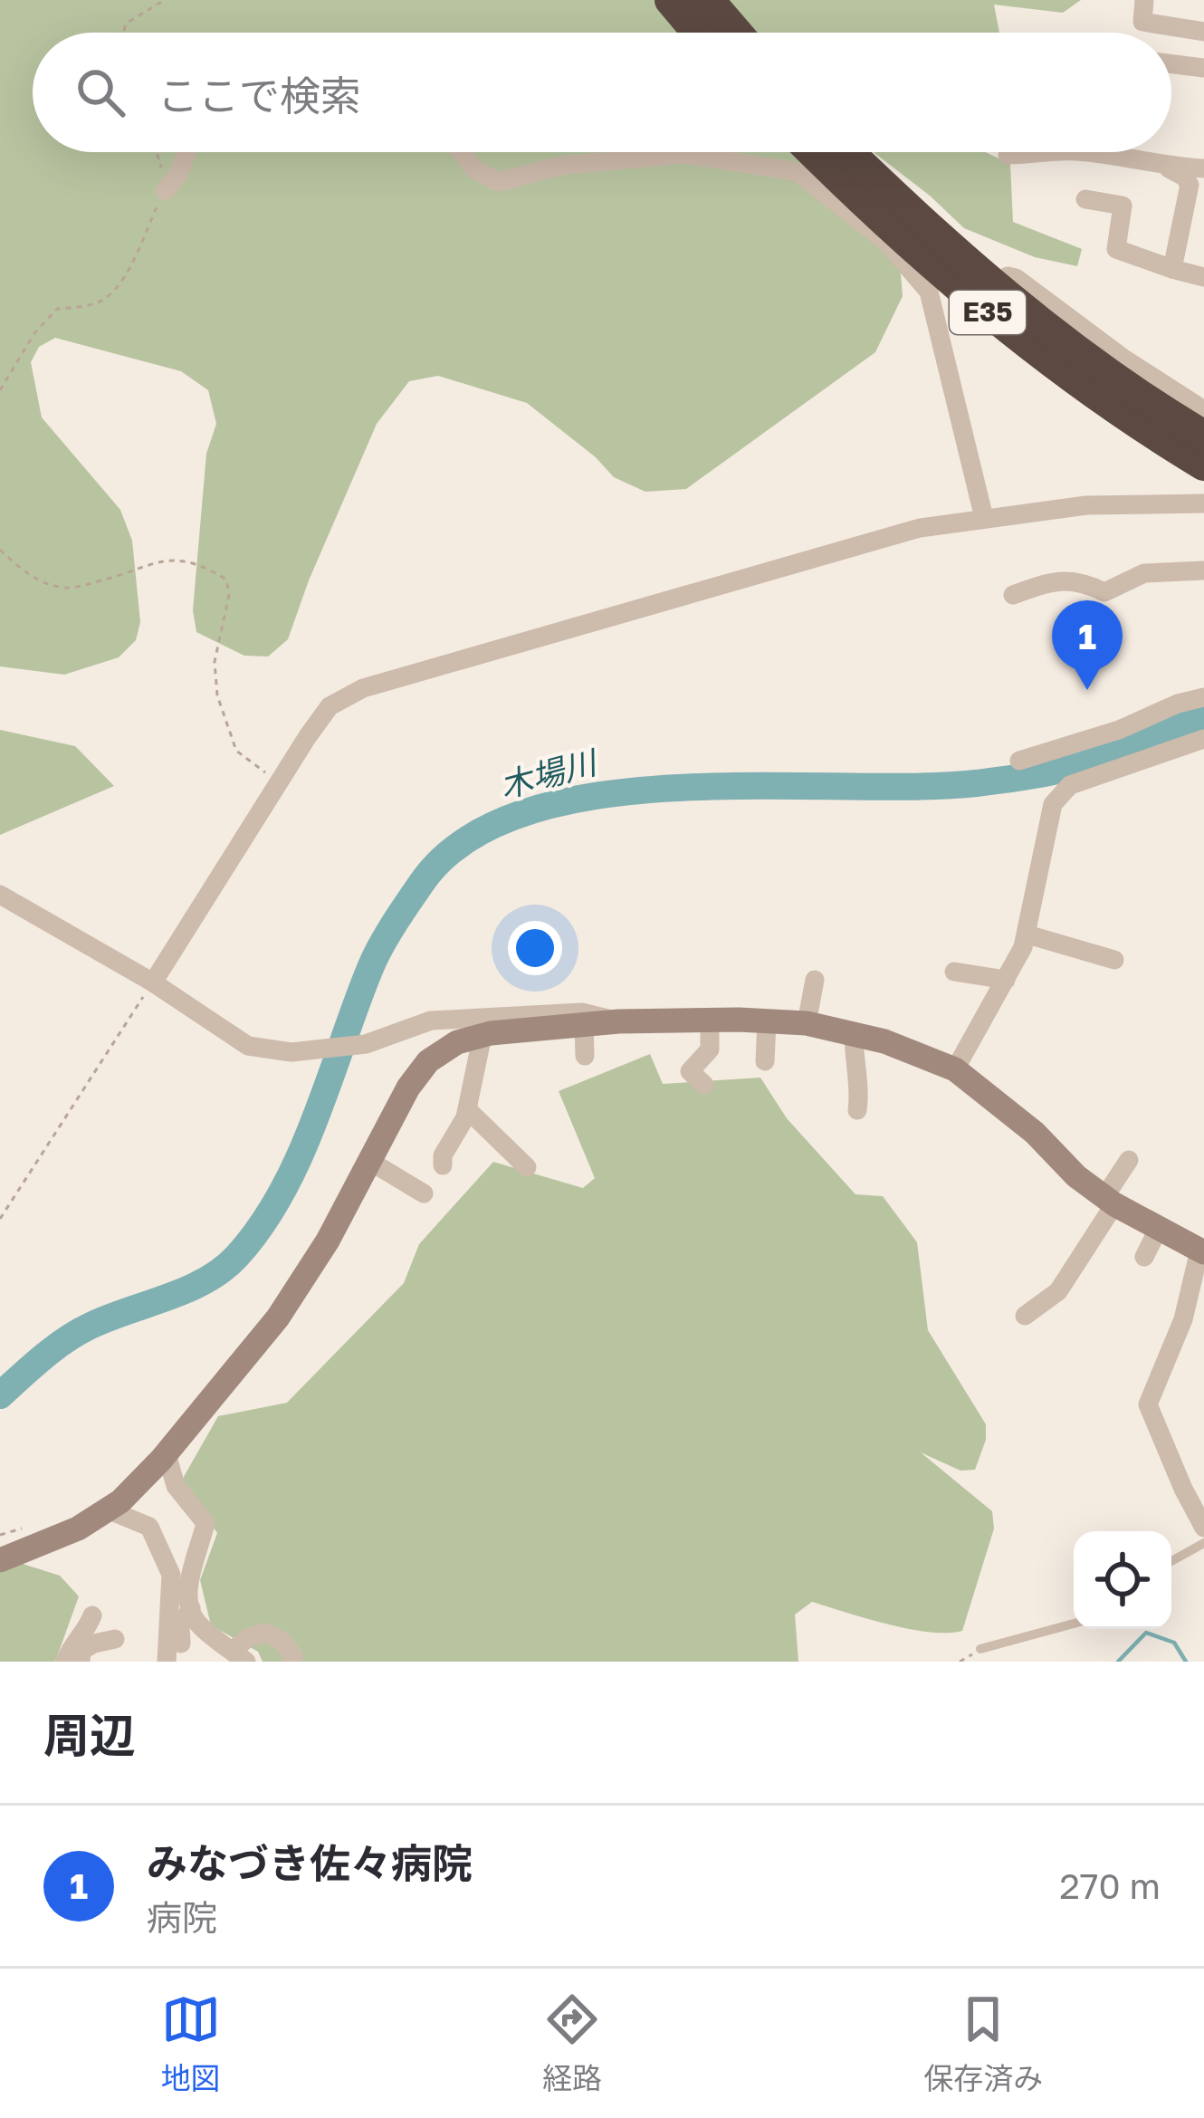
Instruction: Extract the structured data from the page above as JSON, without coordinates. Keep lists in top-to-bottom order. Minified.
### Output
{"streets":{"highway":["E35"]},"water":["木場川"],"page":{"search":"ここで検索","pins":"1","heading":"周辺","list":[{"mark":"1","name":"みなづき佐々病院","note":"病院","value":"270 m"}],"nav":["地図","経路","保存済み"]}}
